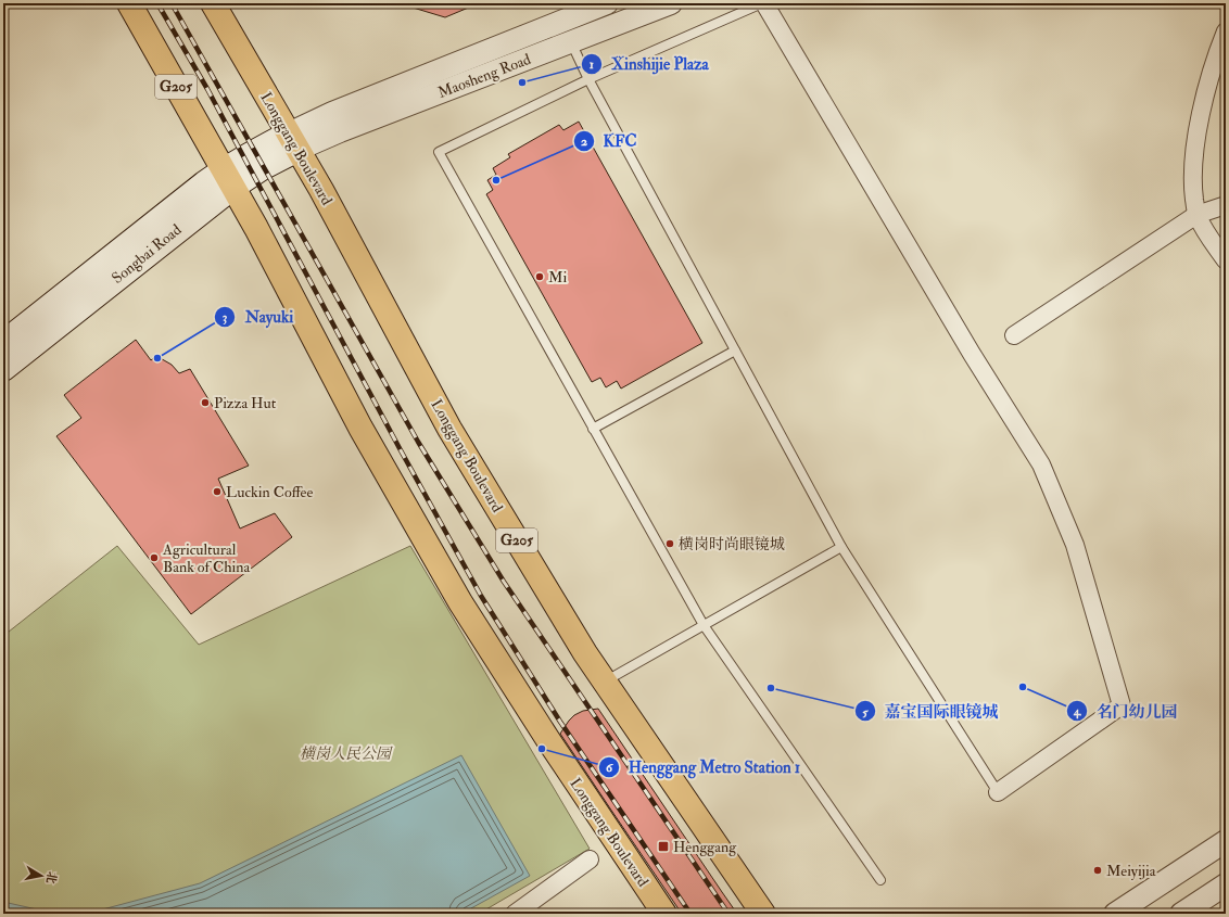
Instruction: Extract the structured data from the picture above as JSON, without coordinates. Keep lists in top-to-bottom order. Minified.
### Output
{"streets":{"highway":["G205","Longgang Boulevard"],"main road":["Songbai Road"],"street":["Maosheng Road"]},"crossings":[["Maosheng Road","Longgang Boulevard"],["Maosheng Road","Songbai Road"],["Longgang Boulevard","Songbai Road"]],"parks":["横岗人民公园"],"places":{"other":["Xinshijie Plaza","KFC","Mi","Nayuki","Pizza Hut","Luckin Coffee","横岗时尚眼镜城","Agricultural Bank of China","名门幼儿园","嘉宝国际眼镜城","Henggang Metro Station 1","Meiyijia"],"transit":["Henggang"]},"north":"right"}
